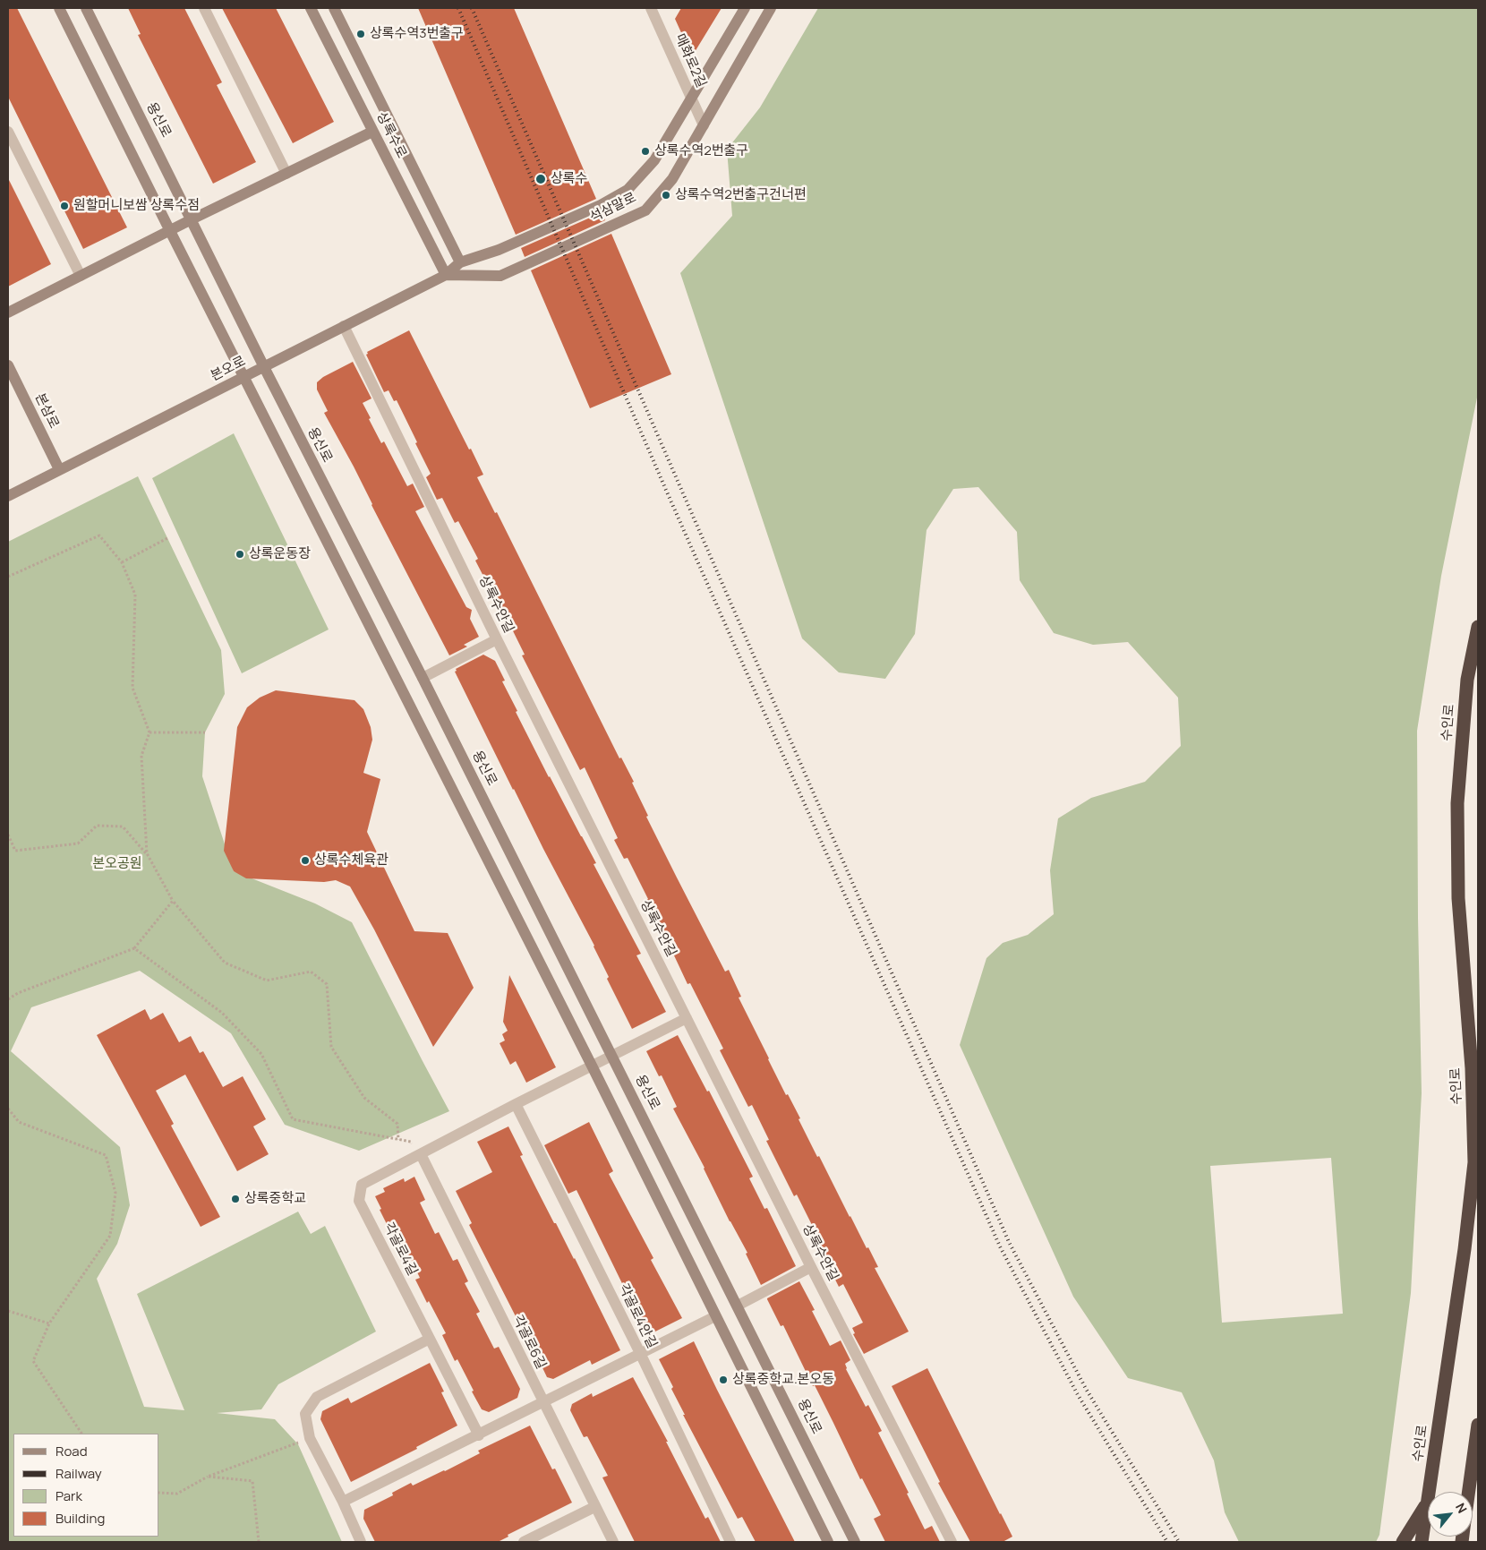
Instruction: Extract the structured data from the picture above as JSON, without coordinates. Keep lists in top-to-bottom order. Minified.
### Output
{"streets":{"highway":["수인로"],"main road":["용신로","상록수로","석삼말로","본오로","본삼로"],"street":["매화로2길","상록수안길","각골로4길","각골로4안길","각골로6길"]},"crossings":[["매화로2길","석삼말로"],["용신로","본오로"],["용신로","각골로4길"],["상록수로","석삼말로"],["상록수로","본오로"],["석삼말로","본오로"],["본오로","본삼로"],["본오로","상록수안길"],["상록수안길","각골로4길"],["각골로4길","각골로4안길"],["각골로4길","각골로6길"]],"parks":["본오공원"],"places":["상록수역3번출구","상록수역2번출구","상록수","상록수역2번출구건너편","원할머니보쌈 상록수점","상록운동장","상록수체육관","상록중학교","상록중학교.본오동"],"legend":["Road","Railway","Park","Building"],"north":"top right"}
